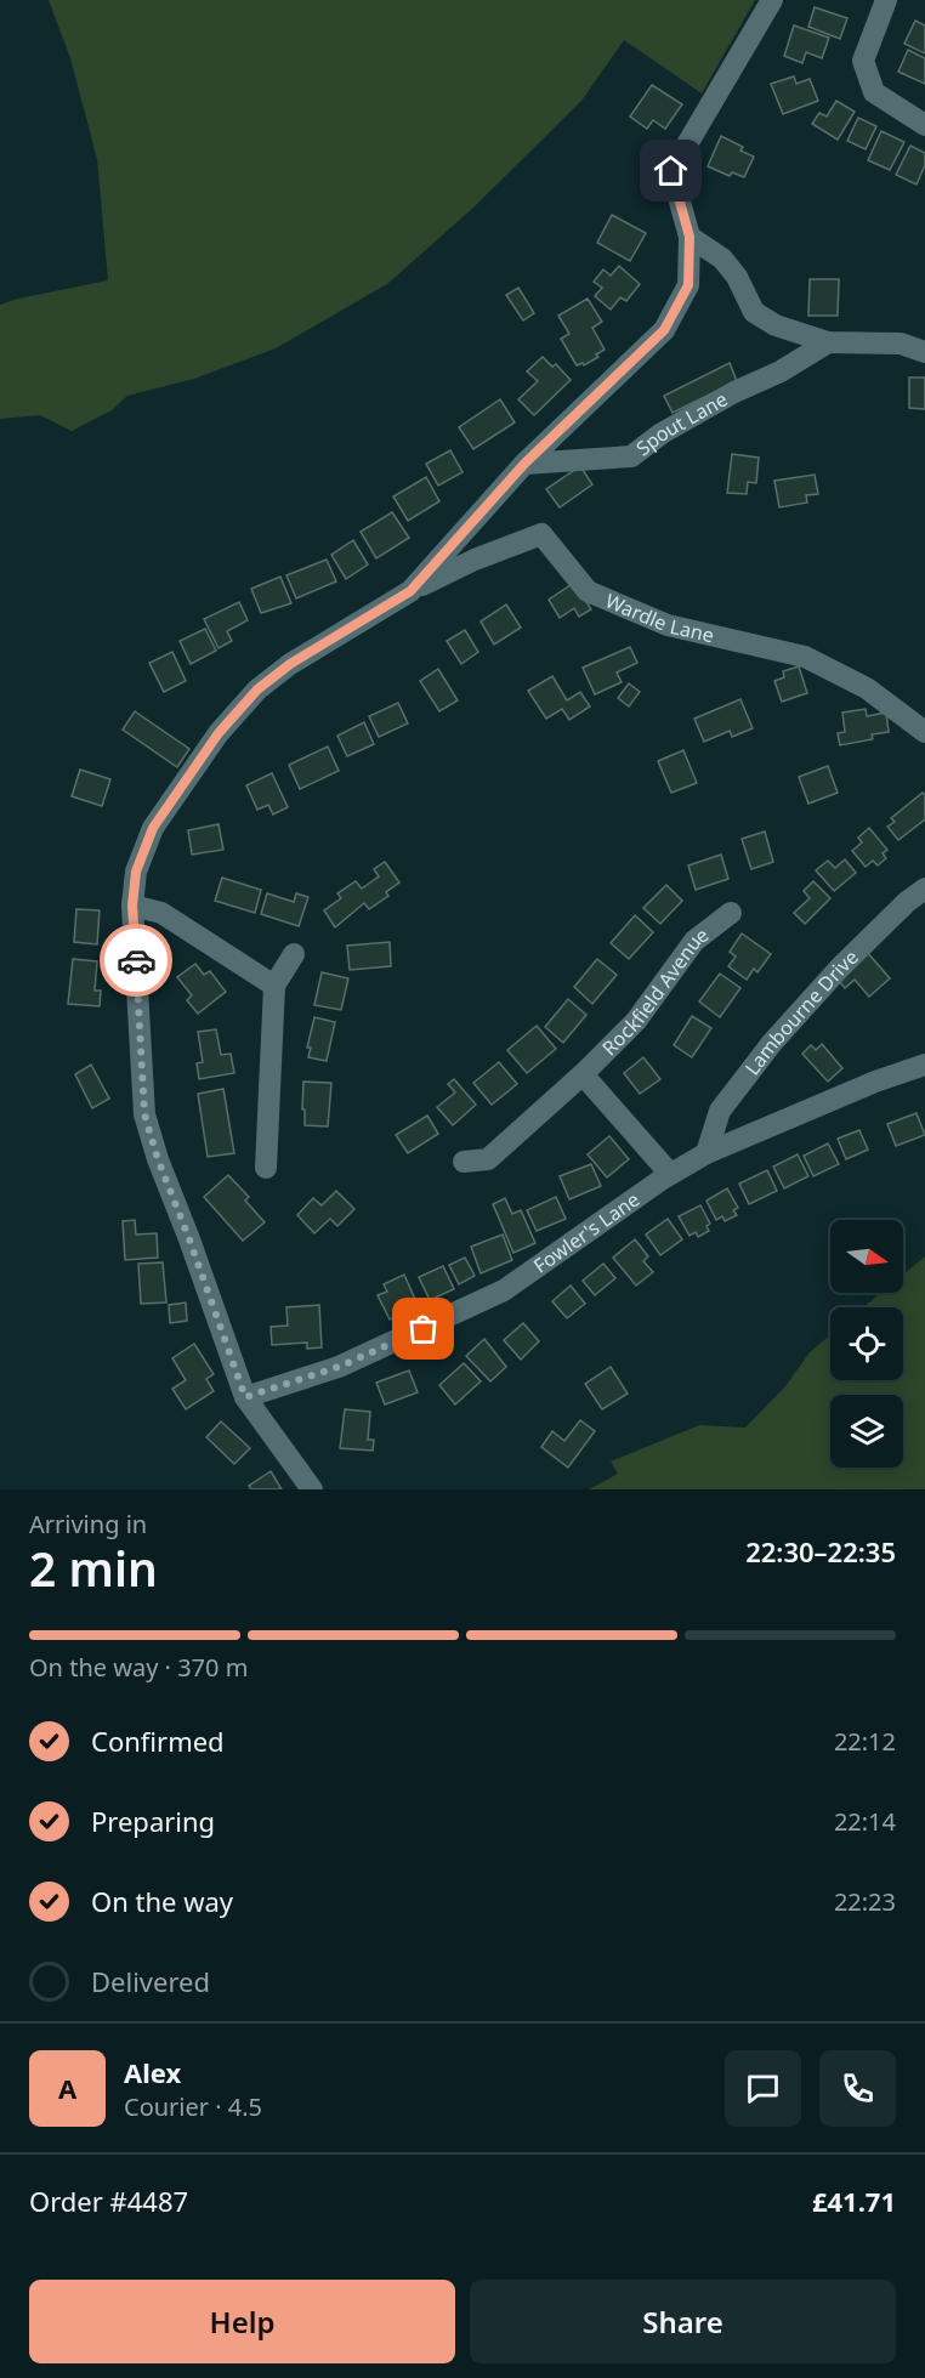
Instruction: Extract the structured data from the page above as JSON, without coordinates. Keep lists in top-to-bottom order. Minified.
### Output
{"streets":{"street":["Spout Lane","Wardle Lane","Rockfield Avenue","Lambourne Drive","Fowler's Lane"]},"crossings":[["Lambourne Drive","Fowler's Lane"]],"north":"right","page":{"heading":["2 min","Arriving in","22:30–22:35"],"panel":["Alex","Courier · 4.5","Order #4487","£41.71"],"bar":"On the way · 370 m","list":[["Confirmed","22:12"],["Preparing","22:14"],["On the way","22:23"],"Delivered"],"round":"A","buttons":["Help","Share"]}}
